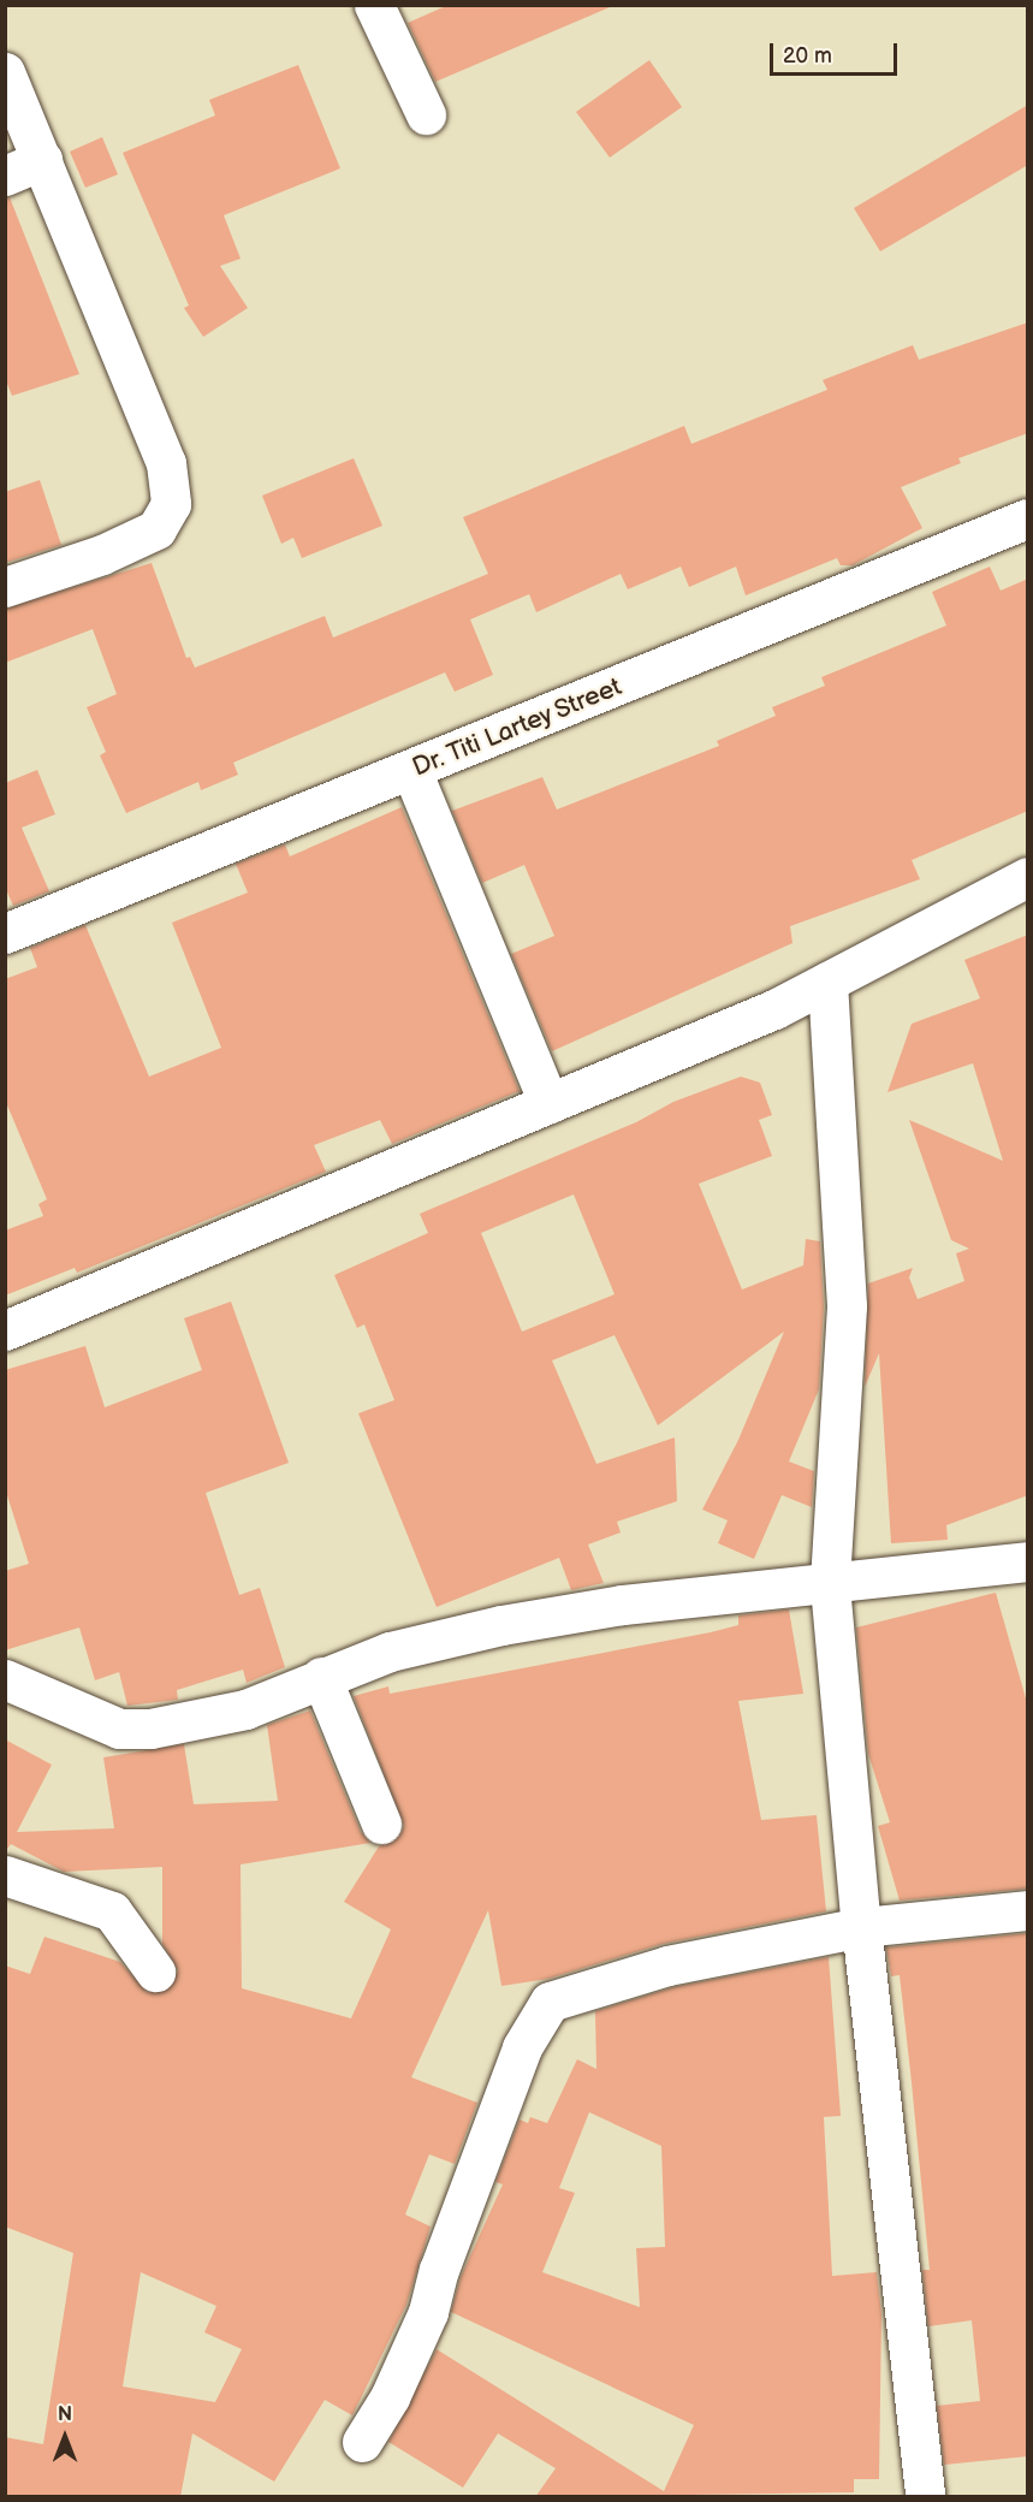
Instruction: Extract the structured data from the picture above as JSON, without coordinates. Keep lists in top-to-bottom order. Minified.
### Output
{"streets":{"street":["Dr. Titi Lartey Street"]},"scale_bar":"20 m","north":"top"}
